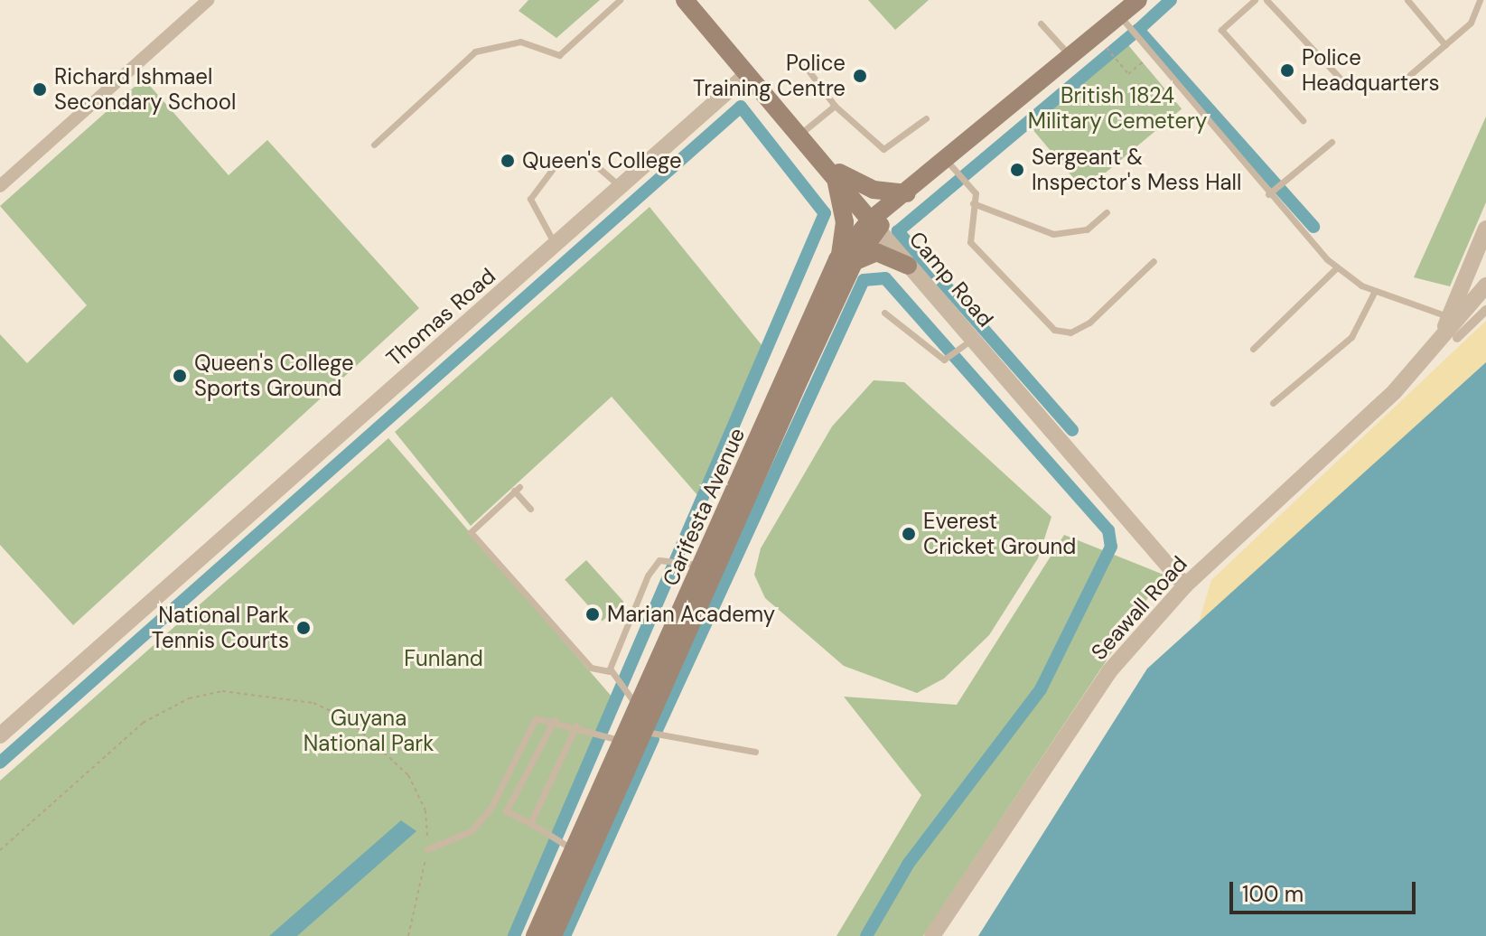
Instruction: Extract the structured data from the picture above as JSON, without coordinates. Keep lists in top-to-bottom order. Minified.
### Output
{"streets":{"main road":["Camp Road","Carifesta Avenue"],"street":["Thomas Road","Seawall Road"]},"crossings":[["Camp Road","Thomas Road"],["Camp Road","Carifesta Avenue"],["Camp Road","Seawall Road"]],"parks":["British 1824 Military Cemetery","Funland","Guyana National Park"],"places":["Police Headquarters","Police Training Centre","Richard Ishmael Secondary School","Queen's College","Sergeant & Inspector's Mess Hall","Queen's College Sports Ground","Everest Cricket Ground","Marian Academy","National Park Tennis Courts"],"scale_bar":"100 m"}
